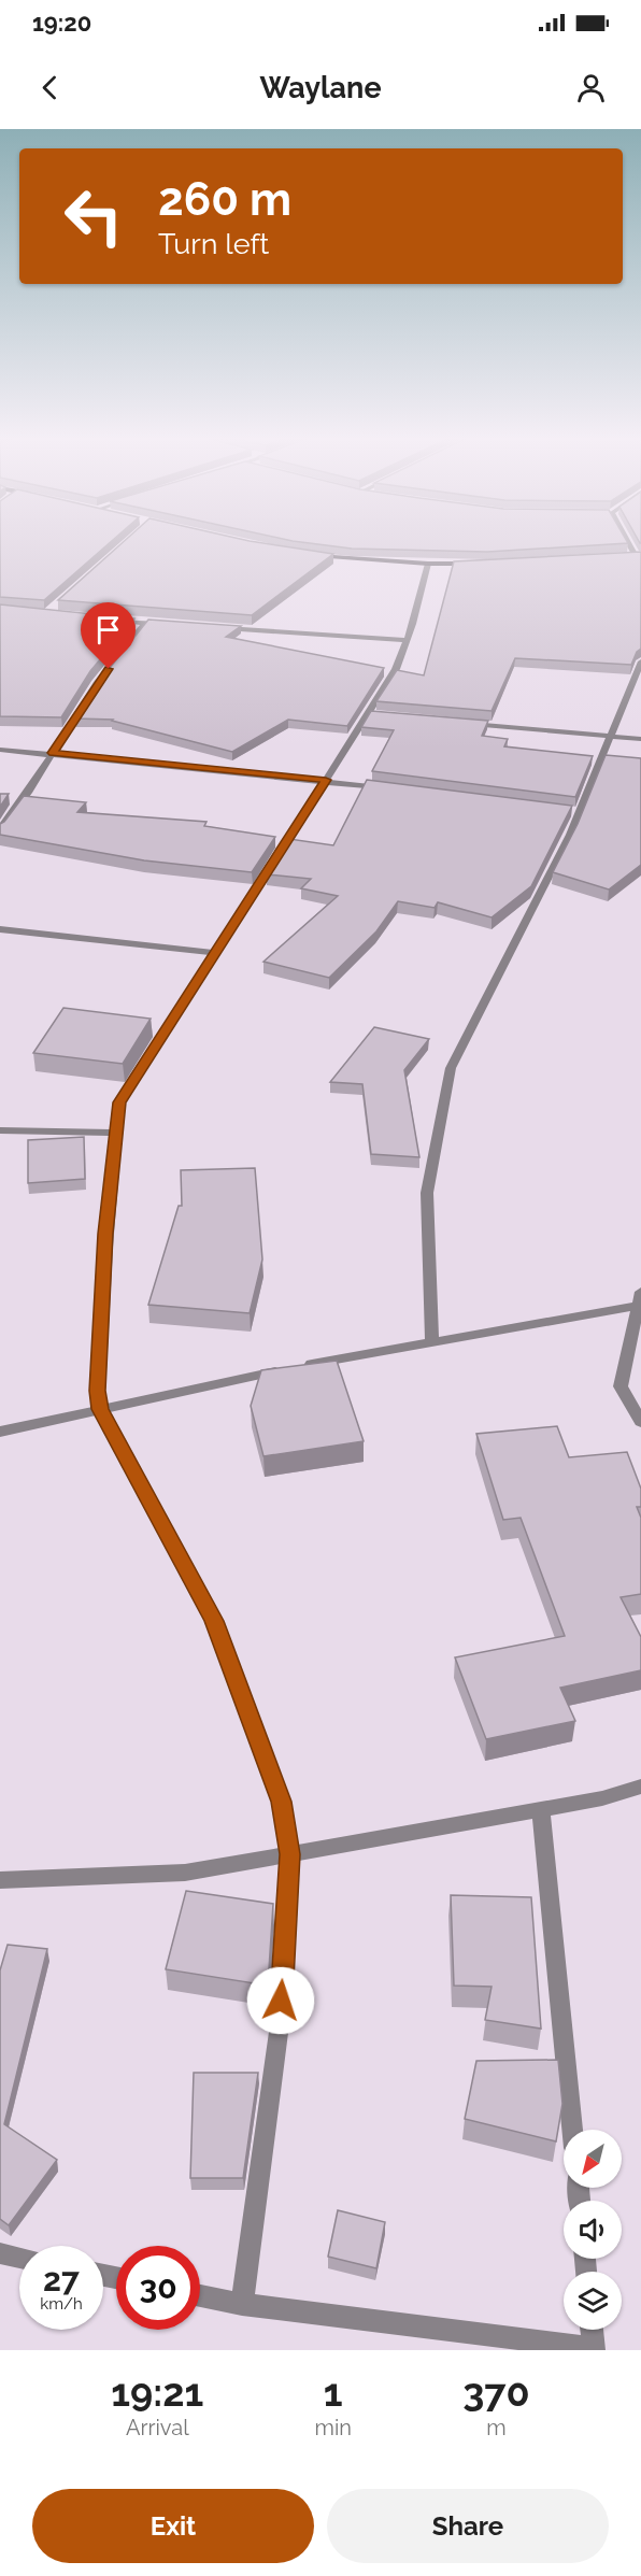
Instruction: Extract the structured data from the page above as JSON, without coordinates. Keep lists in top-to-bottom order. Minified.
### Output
{"north":"bottom left","page":{"status":"19:20","header":"Waylane","turn":["260 m","Turn left"],"speed":"27 km/h","limit":"30","eta":["19:21","Arrival","1","min","370","m"],"buttons":["Exit","Share"]}}
